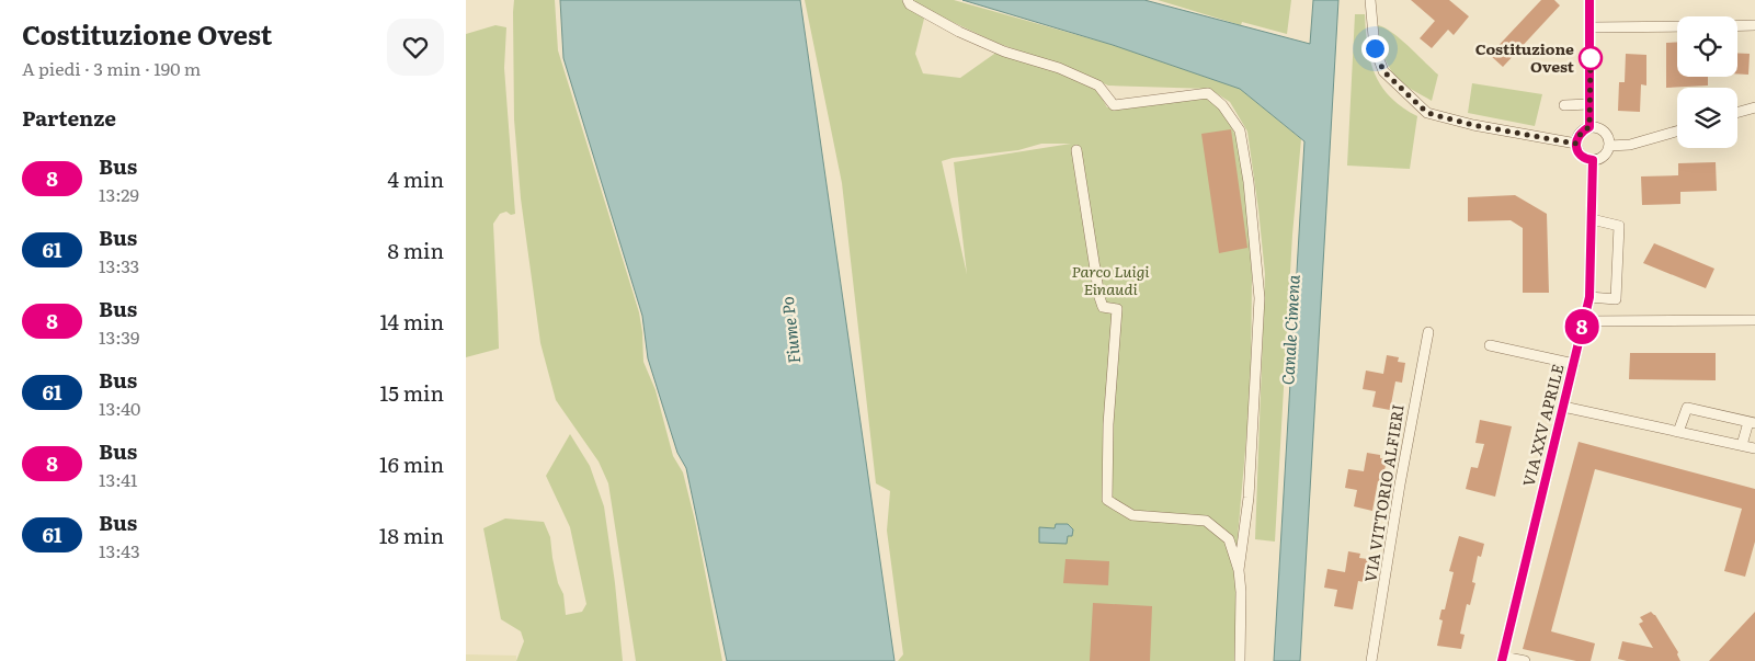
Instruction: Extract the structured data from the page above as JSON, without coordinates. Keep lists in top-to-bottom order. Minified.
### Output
{"streets":{"street":["VIA XXV APRILE","VIA VITTORIO ALFIERI"]},"water":["Fiume Po","Canale Cimena"],"parks":["Parco Luigi Einaudi"],"places":["Costituzione Ovest"],"lines":["bus line 8"],"page":{"heading":[["Costituzione Ovest","A piedi · 3 min · 190 m"],"Partenze"],"on_map":"8","list":[{"mark":"8","name":"Bus","note":"13:29","value":"4 min"},{"mark":"61","name":"Bus","note":"13:33","value":"8 min"},{"mark":"8","name":"Bus","note":"13:39","value":"14 min"},{"mark":"61","name":"Bus","note":"13:40","value":"15 min"},{"mark":"8","name":"Bus","note":"13:41","value":"16 min"},{"mark":"61","name":"Bus","note":"13:43","value":"18 min"}]}}
